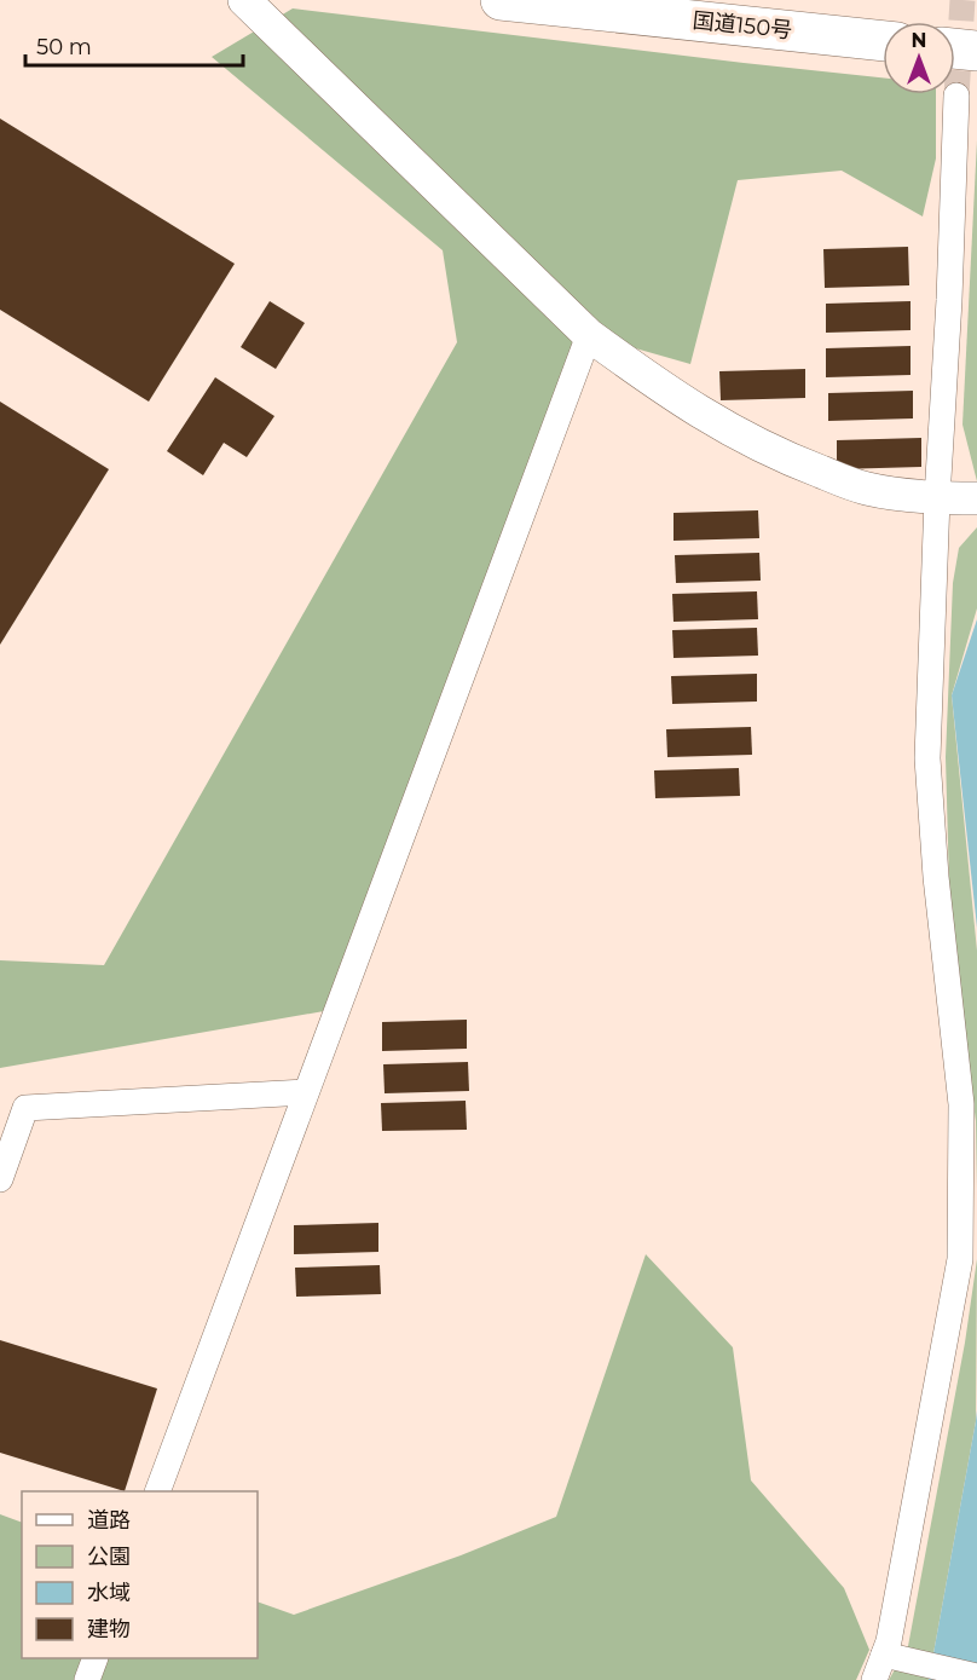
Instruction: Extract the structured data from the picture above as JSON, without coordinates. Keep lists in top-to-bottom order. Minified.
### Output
{"streets":{"highway":["国道150号"]},"legend":["道路","公園","水域","建物"],"scale_bar":"50 m","north":"top"}
